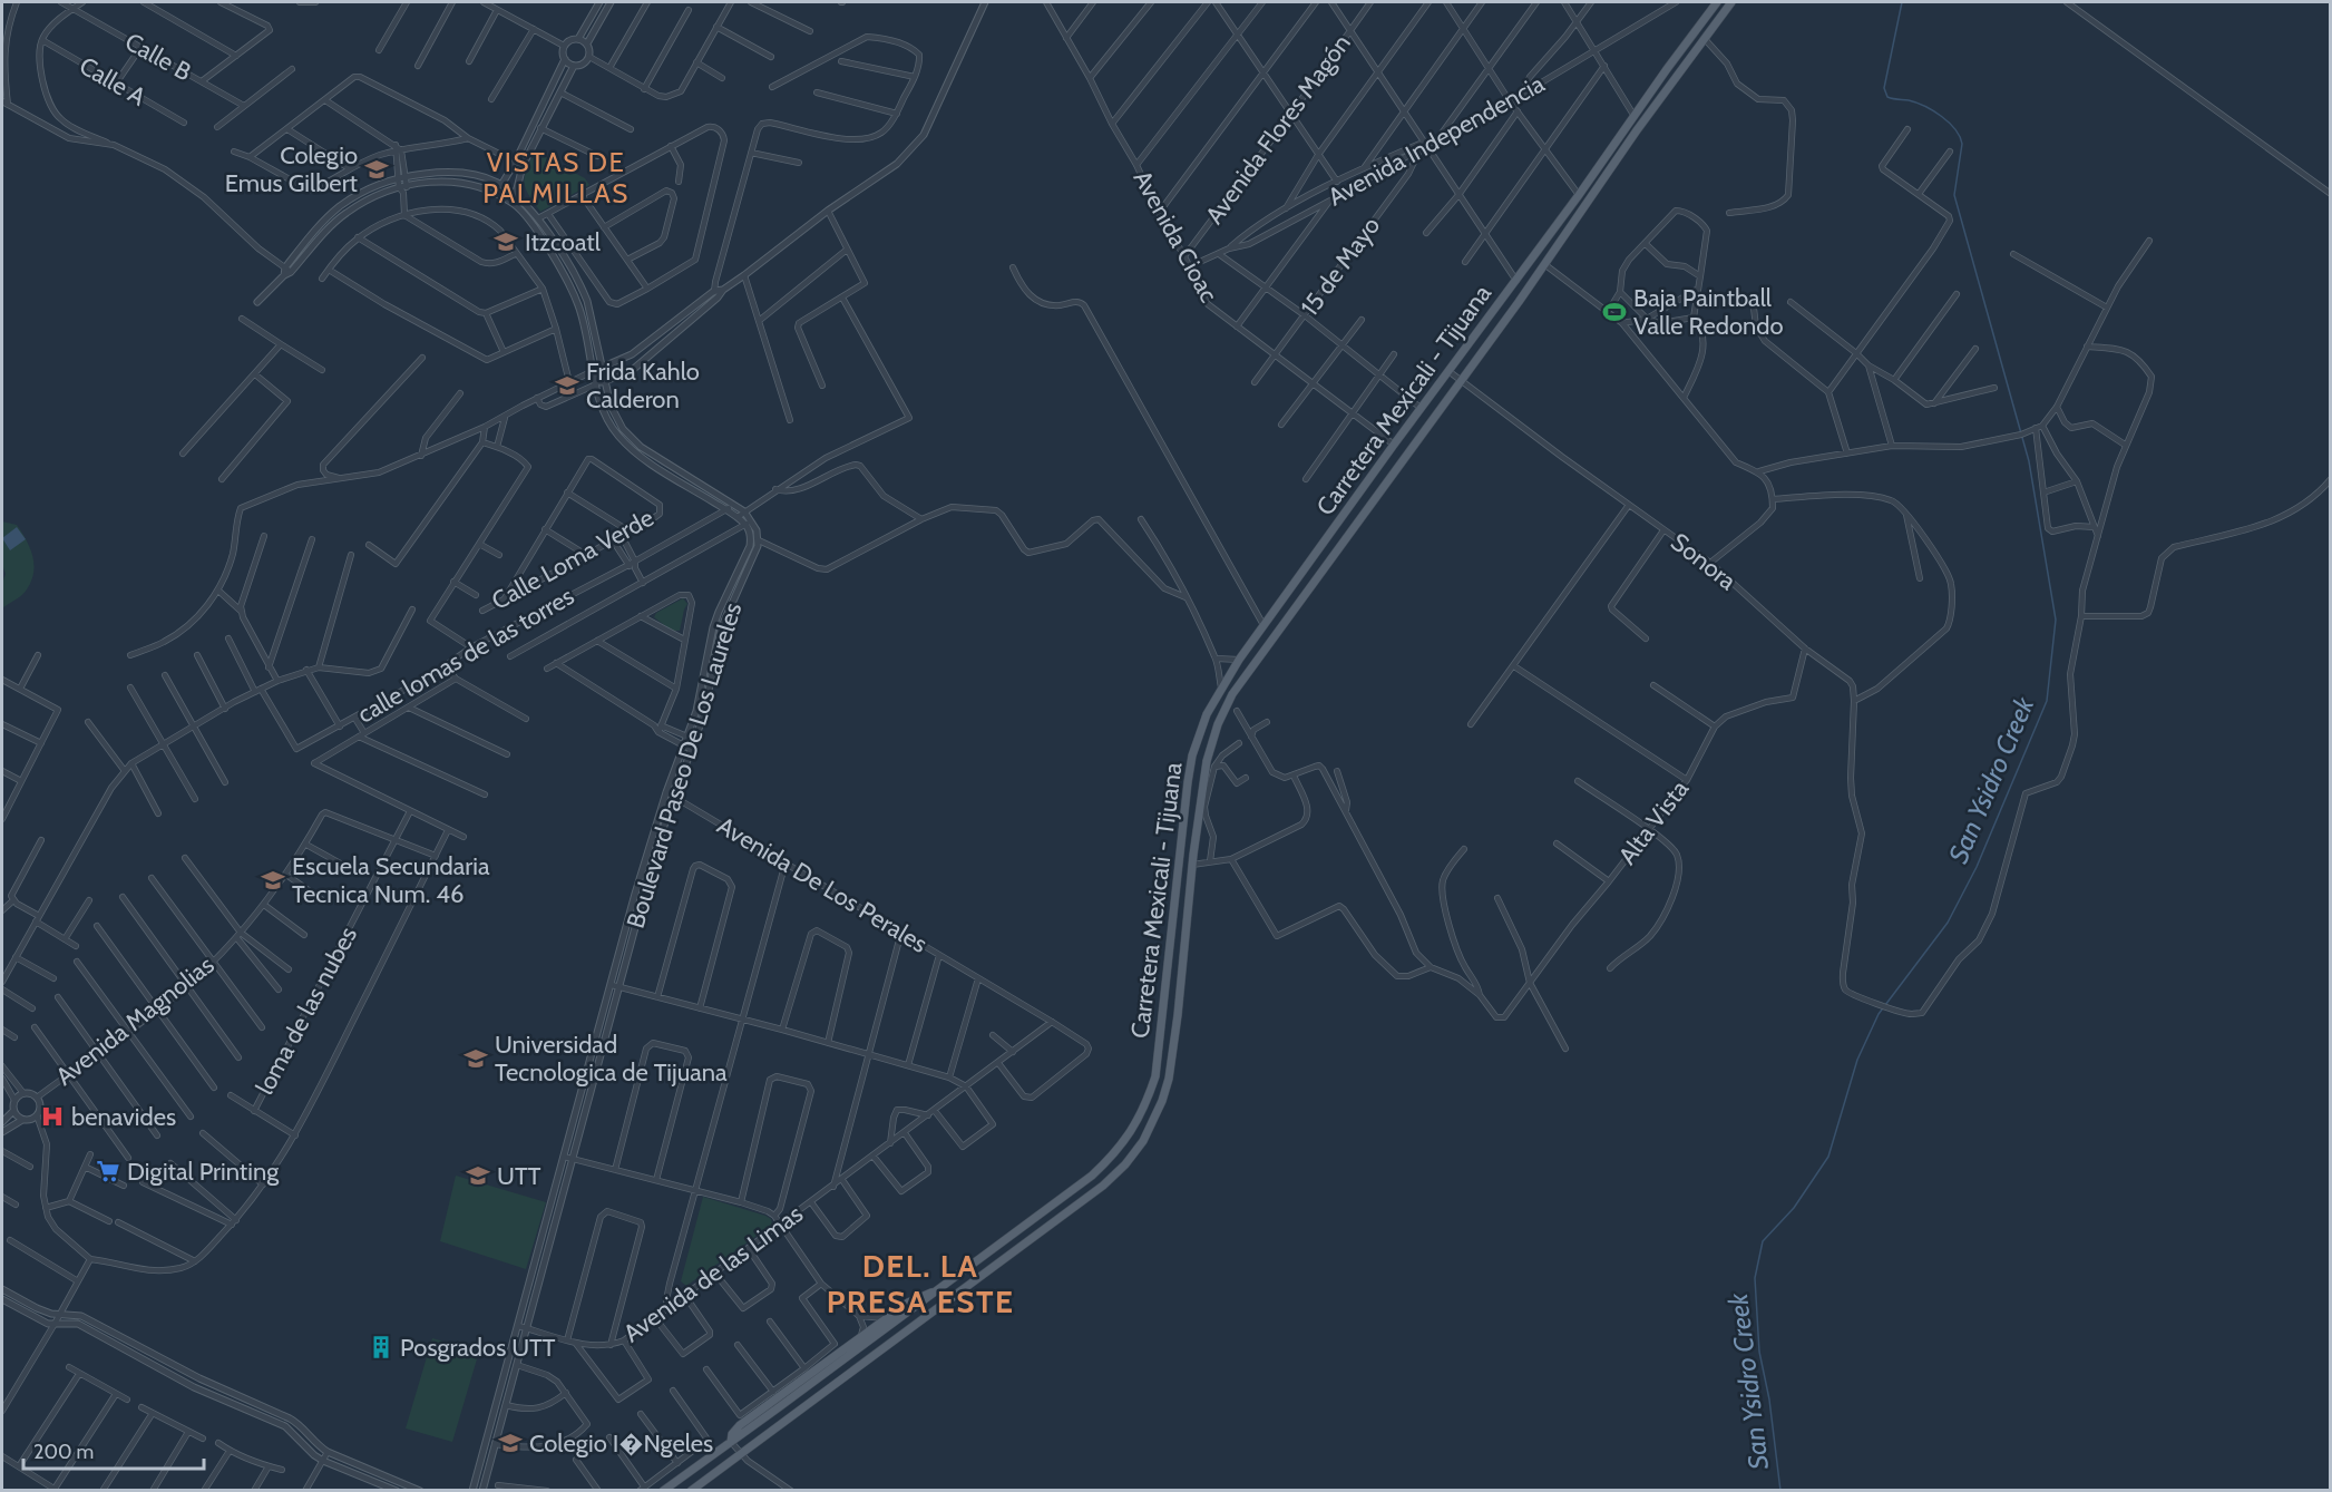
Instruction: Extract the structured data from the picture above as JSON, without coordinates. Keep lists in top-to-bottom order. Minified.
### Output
{"streets":{"main road":["Carretera Mexicali - Tijuana"],"street":["Calle B","Calle A","Avenida Flores Magón","Avenida Independencia","Avenida Cioac","15 de Mayo","Calle Loma Verde","Sonora","calle lomas de las torres","Boulevard Paseo De Los Laureles","Alta Vista","Avenida De Los Perales","loma de las nubes","Avenida Magnolias","Avenida de las Limas"]},"crossings":[["Avenida Flores Magón","Avenida Cioac"],["Avenida Independencia","Avenida Cioac"],["Avenida Independencia","15 de Mayo"],["Avenida Cioac","15 de Mayo"],["Avenida Cioac","Carretera Mexicali - Tijuana"],["Carretera Mexicali - Tijuana","Sonora"],["calle lomas de las torres","loma de las nubes"],["Boulevard Paseo De Los Laureles","Avenida De Los Perales"],["Boulevard Paseo De Los Laureles","Avenida de las Limas"],["Avenida De Los Perales","Avenida de las Limas"],["loma de las nubes","Avenida Magnolias"]],"districts":["VISTAS DE PALMILLAS","DEL. LA PRESA ESTE"],"water":["San Ysidro Creek"],"places":{"school or university":["Colegio Emus Gilbert","Itzcoatl","Frida Kahlo Calderon","Escuela Secundaria Tecnica Num. 46","Universidad Tecnologica de Tijuana","UTT","Colegio I�Ngeles"],"sports":["Baja Paintball Valle Redondo"],"hospital":["benavides"],"supermarket":["Digital Printing"],"building":["Posgrados UTT"]},"scale_bar":"200 m"}
